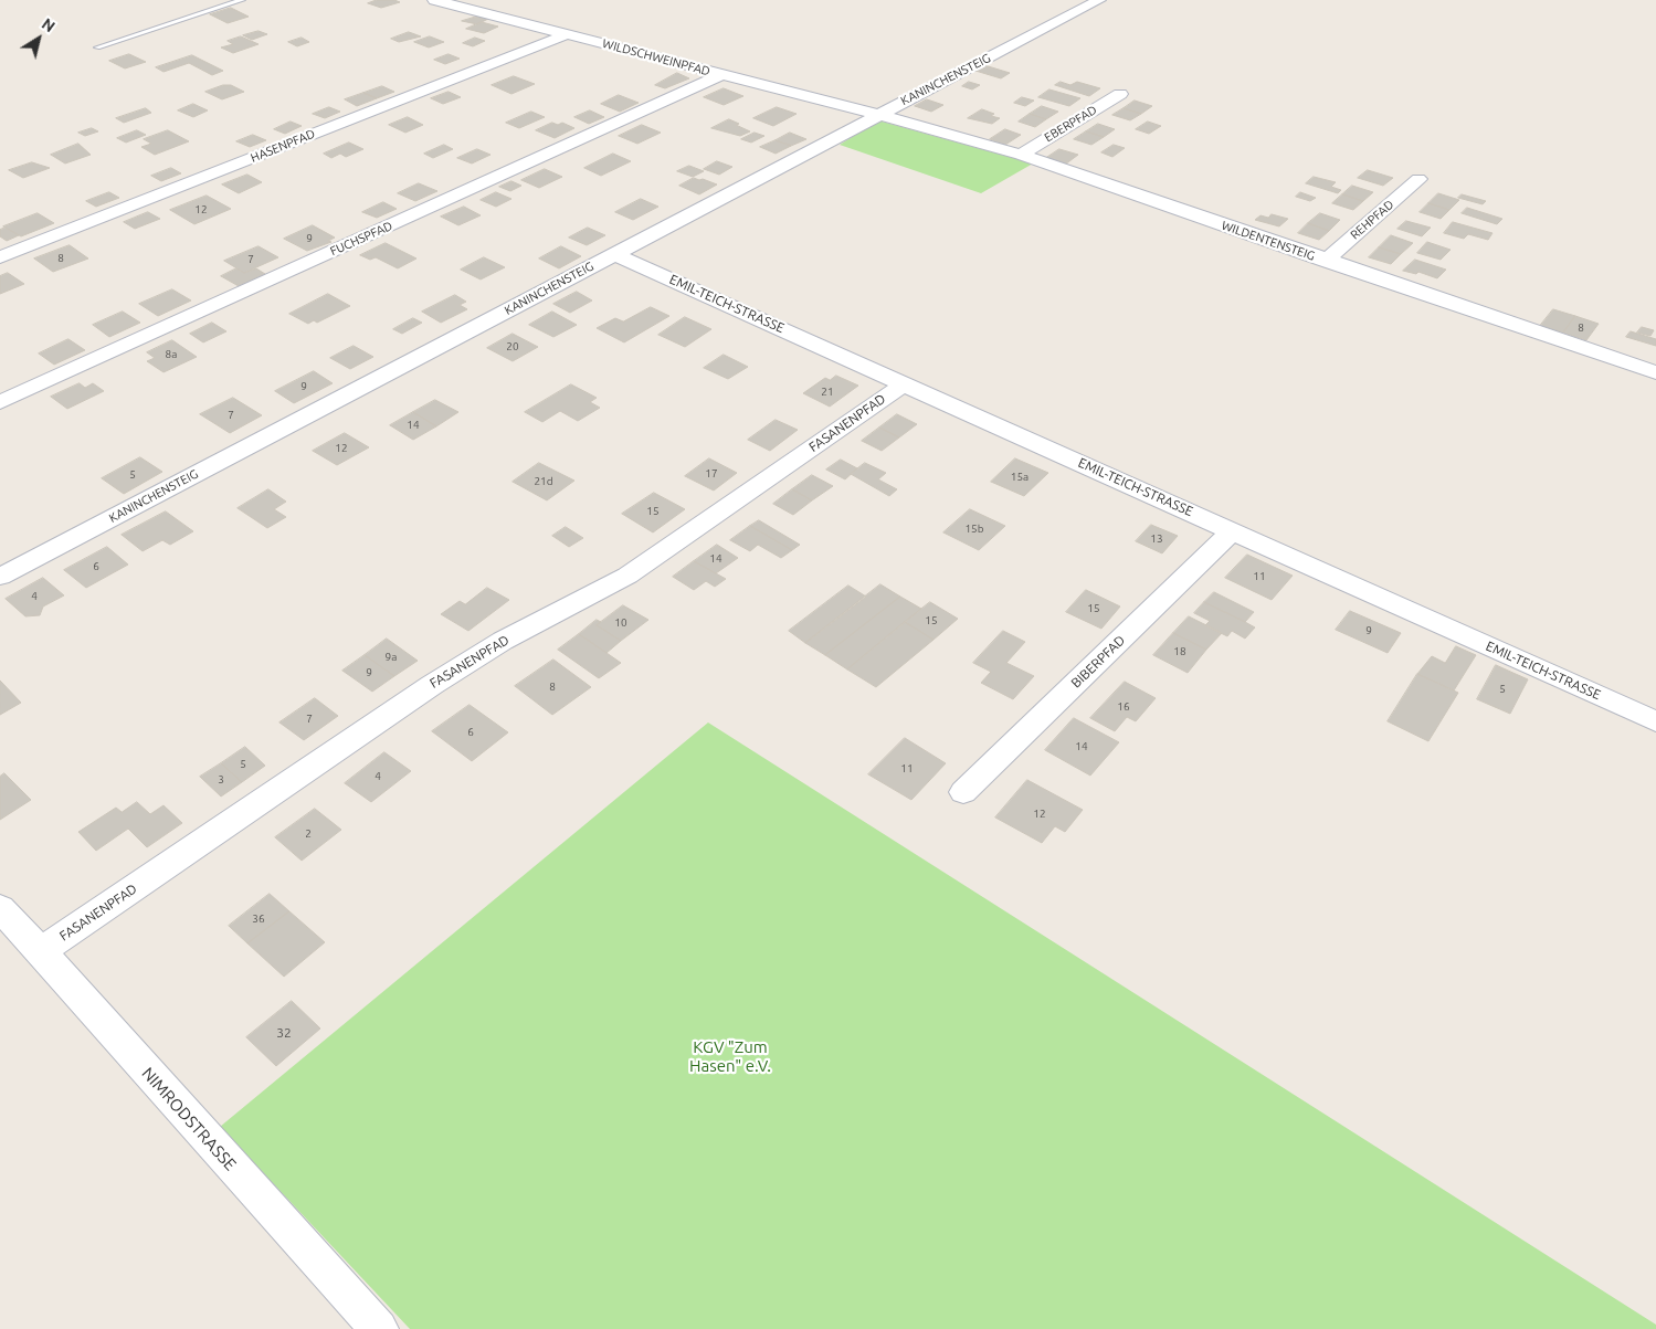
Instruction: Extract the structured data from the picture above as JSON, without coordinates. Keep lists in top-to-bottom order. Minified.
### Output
{"streets":{"street":["WILDSCHWEINPFAD","KANINCHENSTEIG","EBERPFAD","HASENPFAD","REHPFAD","FUCHSPFAD","WILDENTENSTEIG","EMIL-TEICH-STRASSE","FASANENPFAD","BIBERPFAD","NIMRODSTRASSE"]},"crossings":[["WILDSCHWEINPFAD","KANINCHENSTEIG"],["WILDSCHWEINPFAD","HASENPFAD"],["WILDSCHWEINPFAD","FUCHSPFAD"],["WILDSCHWEINPFAD","WILDENTENSTEIG"],["KANINCHENSTEIG","WILDENTENSTEIG"],["KANINCHENSTEIG","EMIL-TEICH-STRASSE"],["EBERPFAD","WILDENTENSTEIG"],["REHPFAD","WILDENTENSTEIG"],["EMIL-TEICH-STRASSE","FASANENPFAD"],["EMIL-TEICH-STRASSE","BIBERPFAD"],["FASANENPFAD","NIMRODSTRASSE"]],"parks":["KGV \"Zum Hasen\" e.V."],"house_numbers":["12","9","8","7","8","20","8a","9","21","7","14","12","17","5","15a","21d","15","15b","13","14","6","11","4","15","15","10","9","18","9a","9","8","5","16","7","6","14","5","11","4","3","12","2","36","32"],"north":"top right"}
